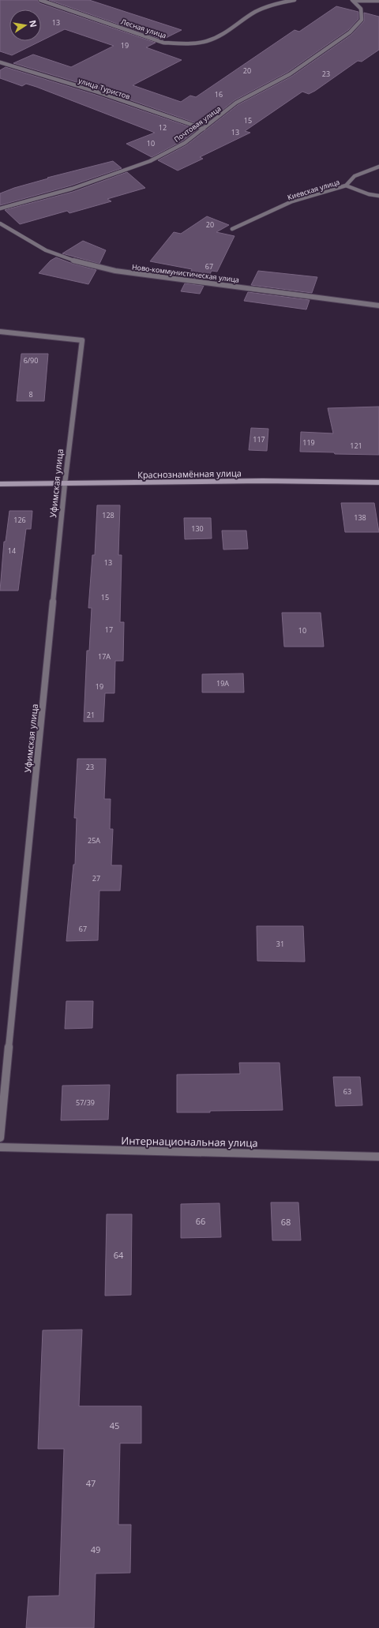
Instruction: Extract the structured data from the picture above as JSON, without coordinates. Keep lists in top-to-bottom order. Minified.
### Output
{"streets":{"street":["Лесная улица","улица Туристов","Почтовая улица","Киевская улица","Ново-коммунистическая улица","Краснознамённая улица","Уфимская улица","Интернациональная улица"]},"crossings":[["улица Туристов","Почтовая улица"],["Краснознамённая улица","Уфимская улица"]],"house_numbers":["13","19","20","23","16","15","12","13","10","20","67","6/90","8","117","119","121","128","138","126","130","14","13","15","17","10","17А","19А","19","21","23","25А","27","67","31","63","57/39","66","68","64","45","47","49"],"north":"right"}
